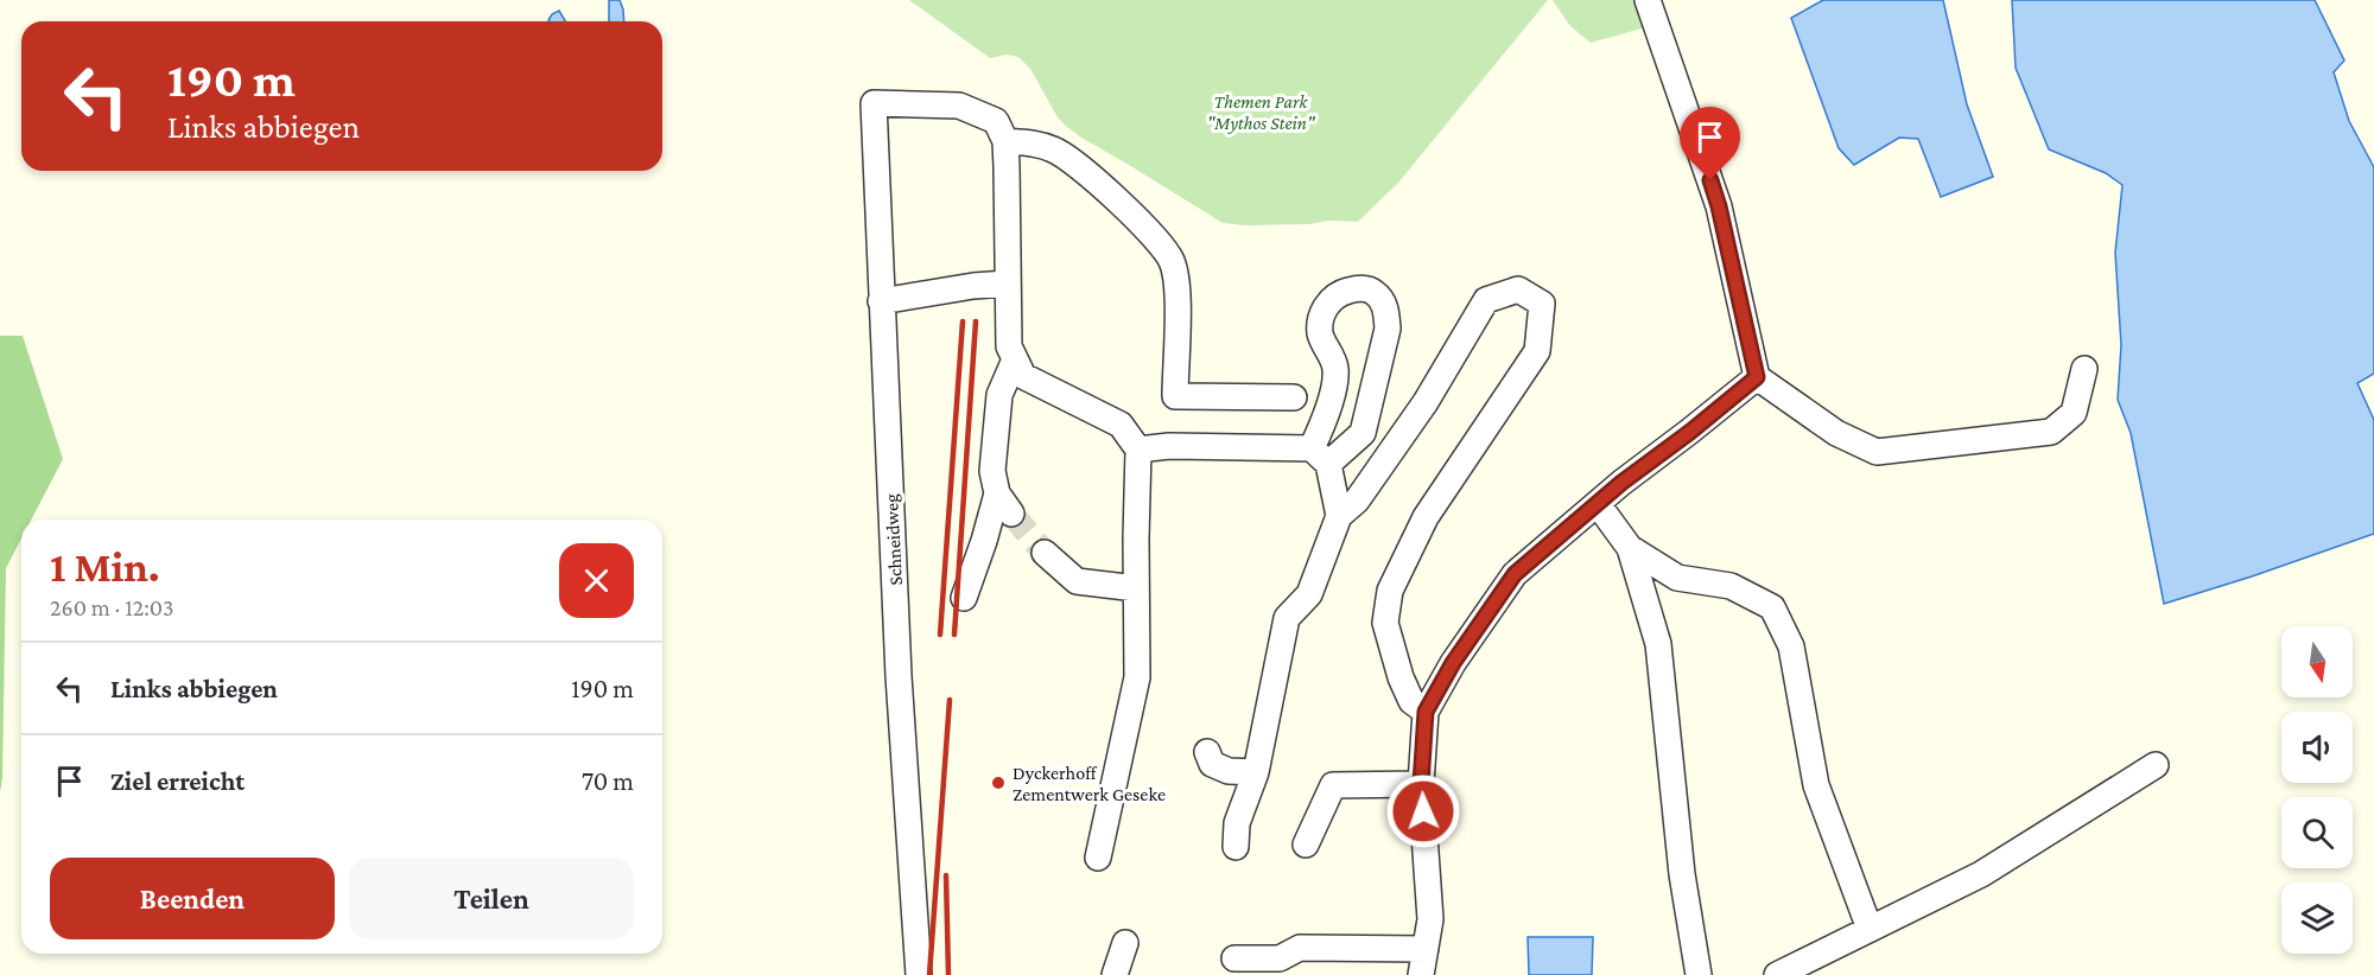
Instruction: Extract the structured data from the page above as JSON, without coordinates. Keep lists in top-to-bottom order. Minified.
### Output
{"streets":{"lane":["Schneidweg"]},"parks":["Themen Park \"Mythos Stein\""],"places":["Dyckerhoff Zementwerk Geseke"],"north":"bottom","page":{"turn":["190 m","Links abbiegen"],"heading":["1 Min.","260 m · 12:03"],"list":[{"name":"Links abbiegen","value":"190 m"},{"name":"Ziel erreicht","value":"70 m"}],"buttons":["Beenden","Teilen"]}}
